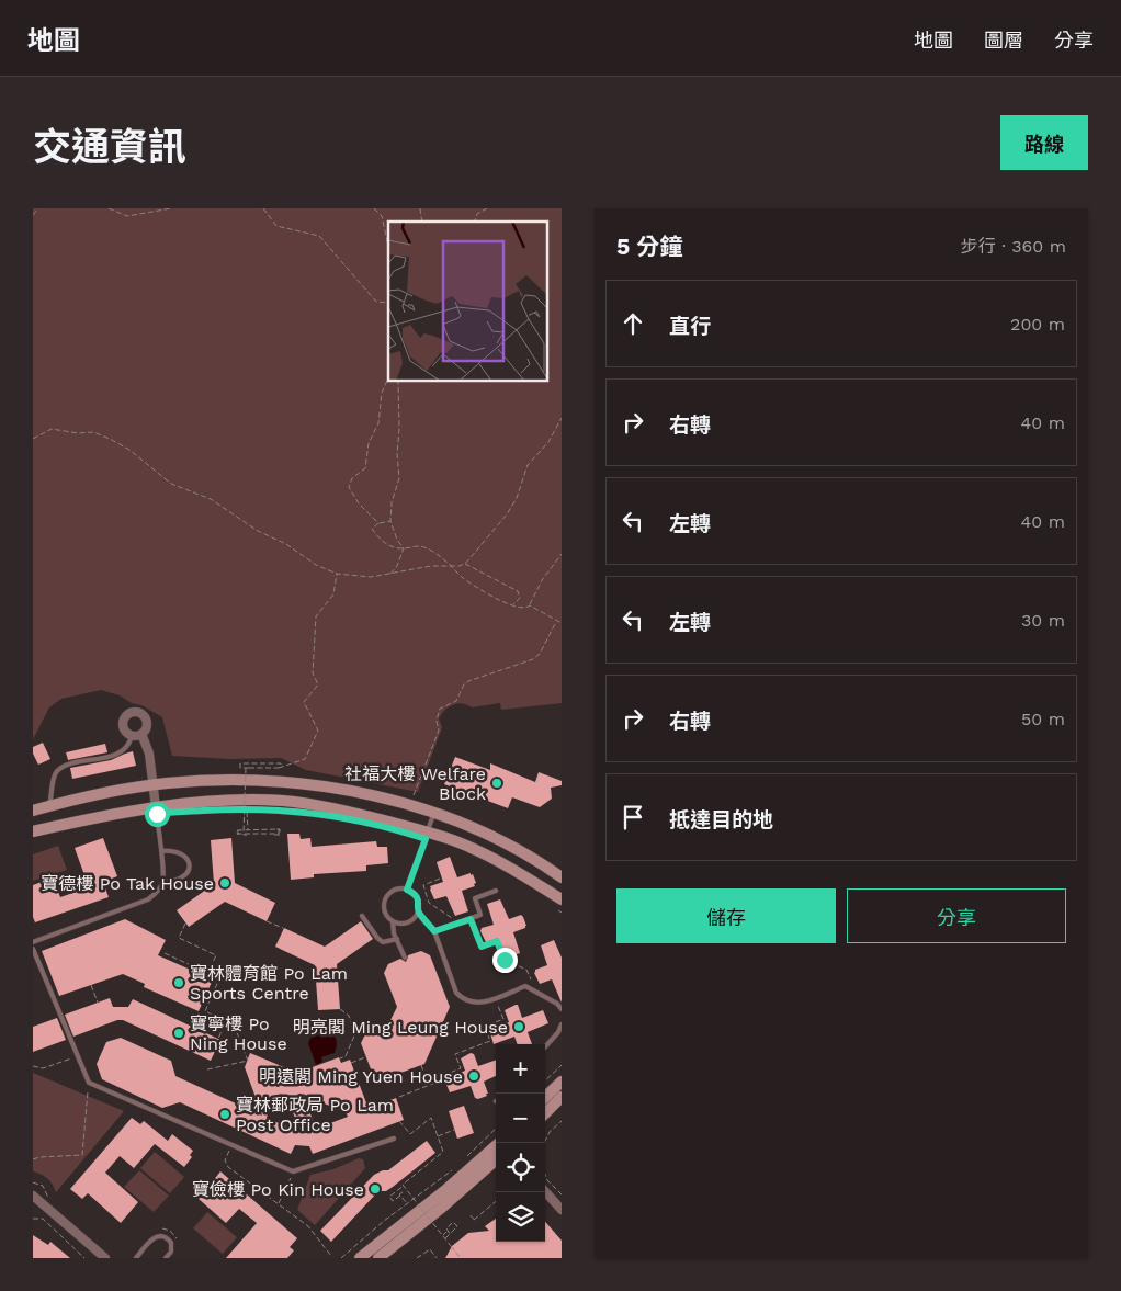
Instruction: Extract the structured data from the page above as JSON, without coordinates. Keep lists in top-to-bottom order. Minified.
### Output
{"places":["社福大樓 Welfare Block","寶德樓 Po Tak House","寶林體育館 Po Lam Sports Centre","明亮閣 Ming Leung House","寶寧樓 Po Ning House","明遠閣 Ming Yuen House","寶林郵政局 Po Lam Post Office","寶儉樓 Po Kin House"],"page":{"header":"地圖","nav":["地圖","圖層","分享"],"title":"交通資訊","buttons":["路線",["儲存","分享"]],"heading":["5 分鐘","步行 · 360 m"],"list":[["直行","200 m"],["右轉","40 m"],["左轉","40 m"],["左轉","30 m"],["右轉","50 m"],"抵達目的地"],"map_buttons":["+","−"]}}
